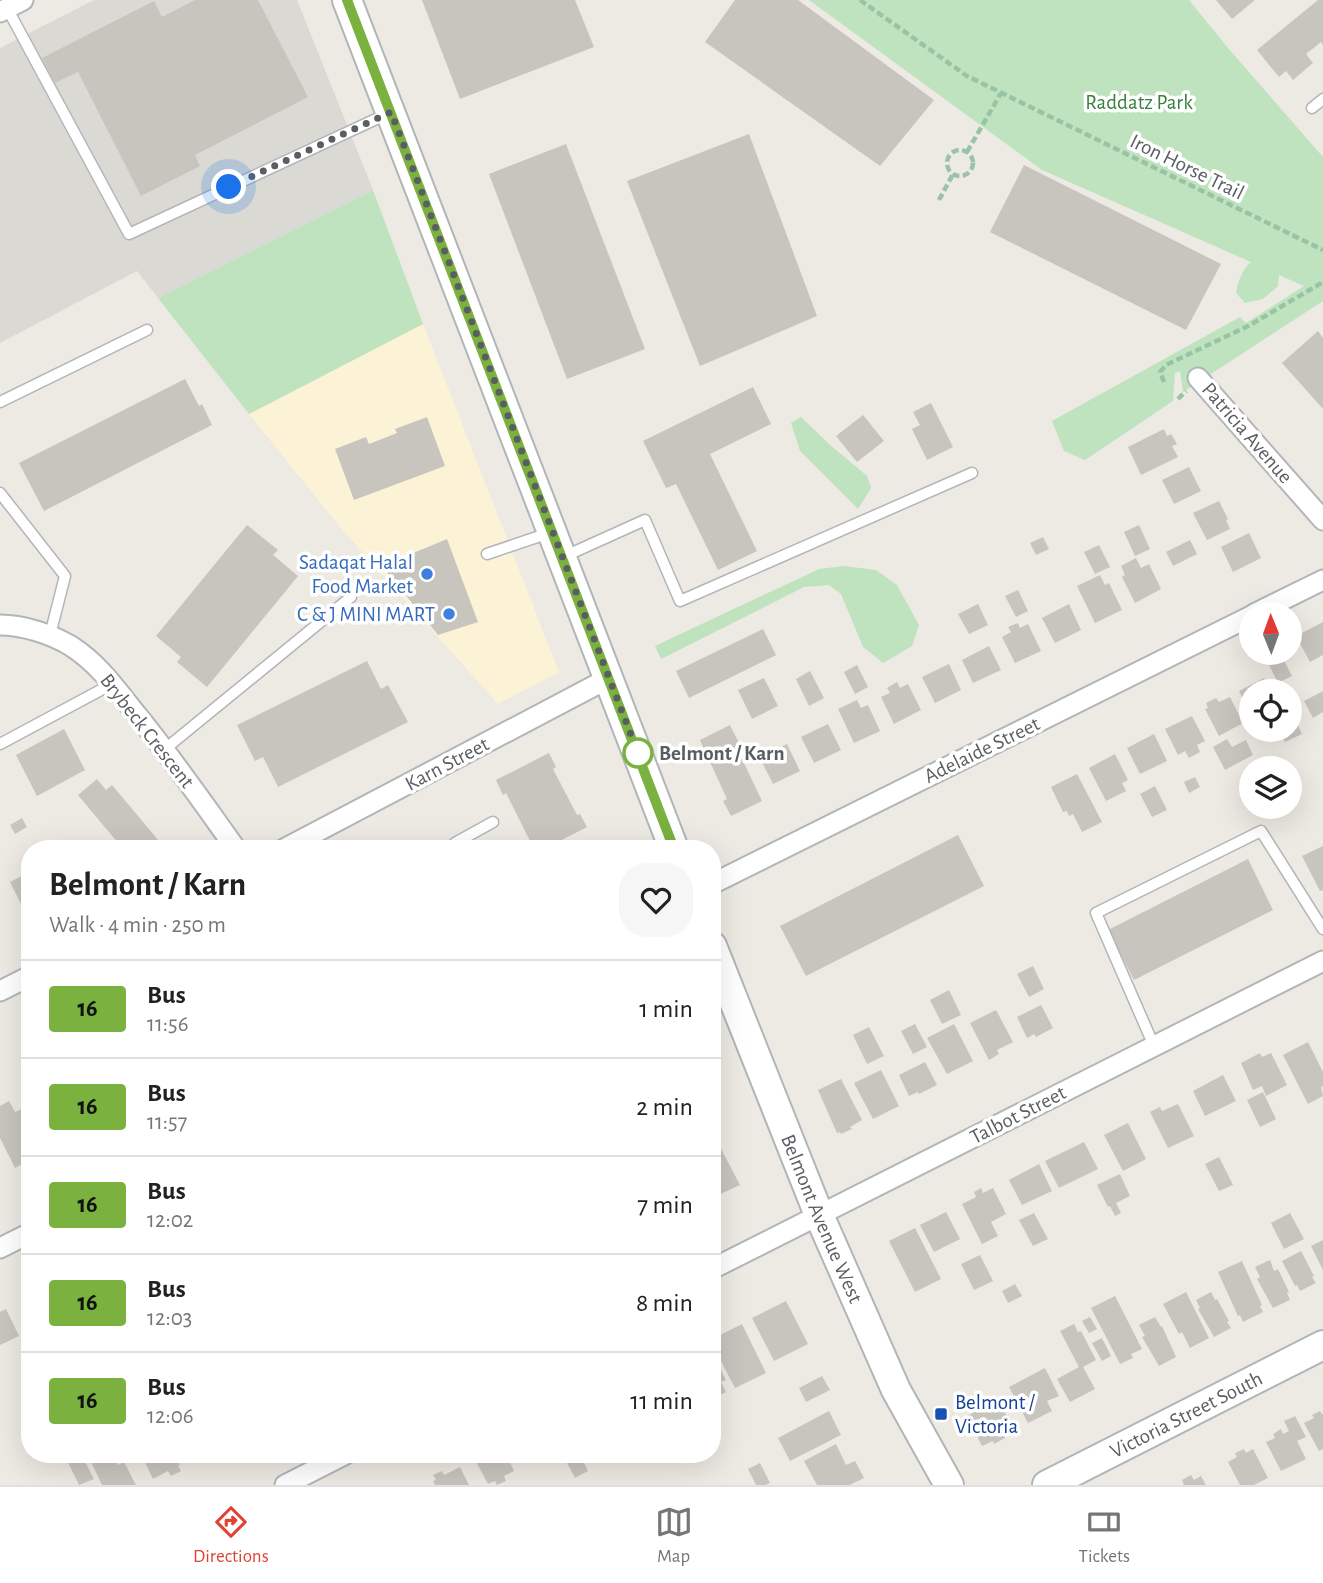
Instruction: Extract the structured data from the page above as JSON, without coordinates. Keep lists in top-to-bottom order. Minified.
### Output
{"streets":{"street":["Patricia Avenue","Brybeck Crescent","Adelaide Street","Karn Street","Talbot Street","Belmont Avenue West","Victoria Street South"],"path":["Iron Horse Trail"]},"crossings":[["Talbot Street","Belmont Avenue West"]],"parks":["Raddatz Park"],"places":{"other":["Sadaqat Halal Food Market","C & J MINI MART","Belmont / Karn"],"transit":["Belmont / Victoria"]},"lines":["bus line 16"],"north":"top","page":{"heading":["Belmont / Karn","Walk · 4 min · 250 m"],"list":[{"mark":"16","name":"Bus","note":"11:56","value":"1 min"},{"mark":"16","name":"Bus","note":"11:57","value":"2 min"},{"mark":"16","name":"Bus","note":"12:02","value":"7 min"},{"mark":"16","name":"Bus","note":"12:03","value":"8 min"},{"mark":"16","name":"Bus","note":"12:06","value":"11 min"}],"tabs":["Directions","Map","Tickets"]}}
